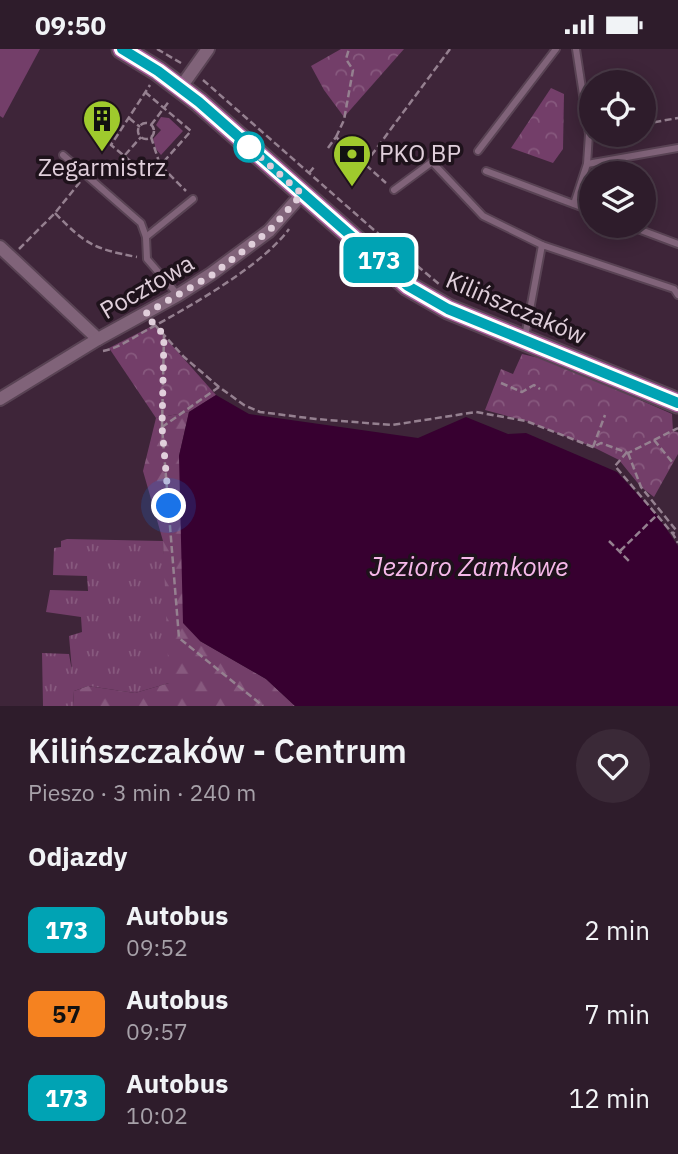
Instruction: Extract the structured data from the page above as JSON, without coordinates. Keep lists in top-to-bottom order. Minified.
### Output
{"streets":{"main road":["Kilińszczaków"],"street":["Pocztowa"]},"crossings":[["Pocztowa","Kilińszczaków"]],"water":["Jezioro Zamkowe"],"places":{"building":["Zegarmistrz"],"bank":["PKO BP"]},"lines":["bus line 173"],"page":{"status":"09:50","on_map":"173","heading":[["Kilińszczaków - Centrum","Pieszo · 3 min · 240 m"],"Odjazdy"],"list":[{"mark":"173","name":"Autobus","note":"09:52","value":"2 min"},{"mark":"57","name":"Autobus","note":"09:57","value":"7 min"},{"mark":"173","name":"Autobus","note":"10:02","value":"12 min"}]}}
